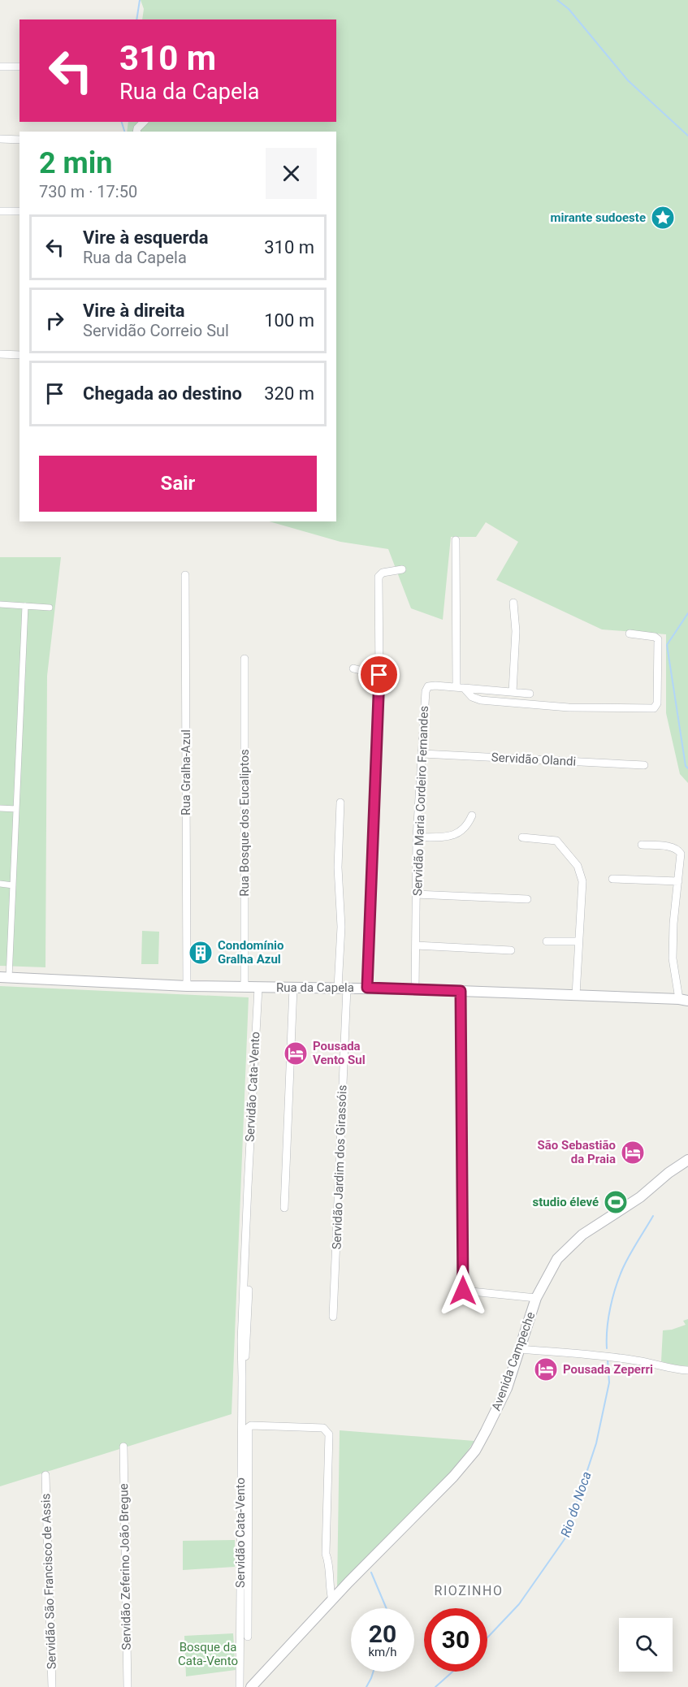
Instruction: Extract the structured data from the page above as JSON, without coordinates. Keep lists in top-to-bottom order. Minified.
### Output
{"streets":{"main road":["Rua da Capela","Avenida Campeche"],"street":["Servidão Olandi","Rua Gralha-Azul","Servidão Maria Cordeiro Fernandes","Rua Bosque dos Eucaliptos","Servidão Cata-Vento","Servidão Jardim dos Girassóis","Servidão Zeferino João Bregue","Servidão São Francisco de Assis"]},"crossings":[["Servidão Olandi","Servidão Maria Cordeiro Fernandes"],["Rua Gralha-Azul","Rua da Capela"],["Servidão Maria Cordeiro Fernandes","Rua da Capela"],["Rua Bosque dos Eucaliptos","Rua da Capela"],["Rua da Capela","Servidão Cata-Vento"],["Rua da Capela","Servidão Jardim dos Girassóis"]],"districts":["RIOZINHO"],"water":["Rio do Noca"],"parks":["Bosque da Cata-Vento"],"places":{"place":["mirante sudoeste"],"building":["Condomínio Gralha Azul"],"hotel":["Pousada Vento Sul","São Sebastião da Praia","Pousada Zeperri"],"sports":["studio élevé"]},"page":{"turn":["310 m","Rua da Capela"],"heading":["2 min","730 m · 17:50"],"list":[{"name":"Vire à esquerda","note":"Rua da Capela","value":"310 m"},{"name":"Vire à direita","note":"Servidão Correio Sul","value":"100 m"},{"name":"Chegada ao destino","value":"320 m"}],"buttons":"Sair","speed":"20 km/h","limit":"30"}}
